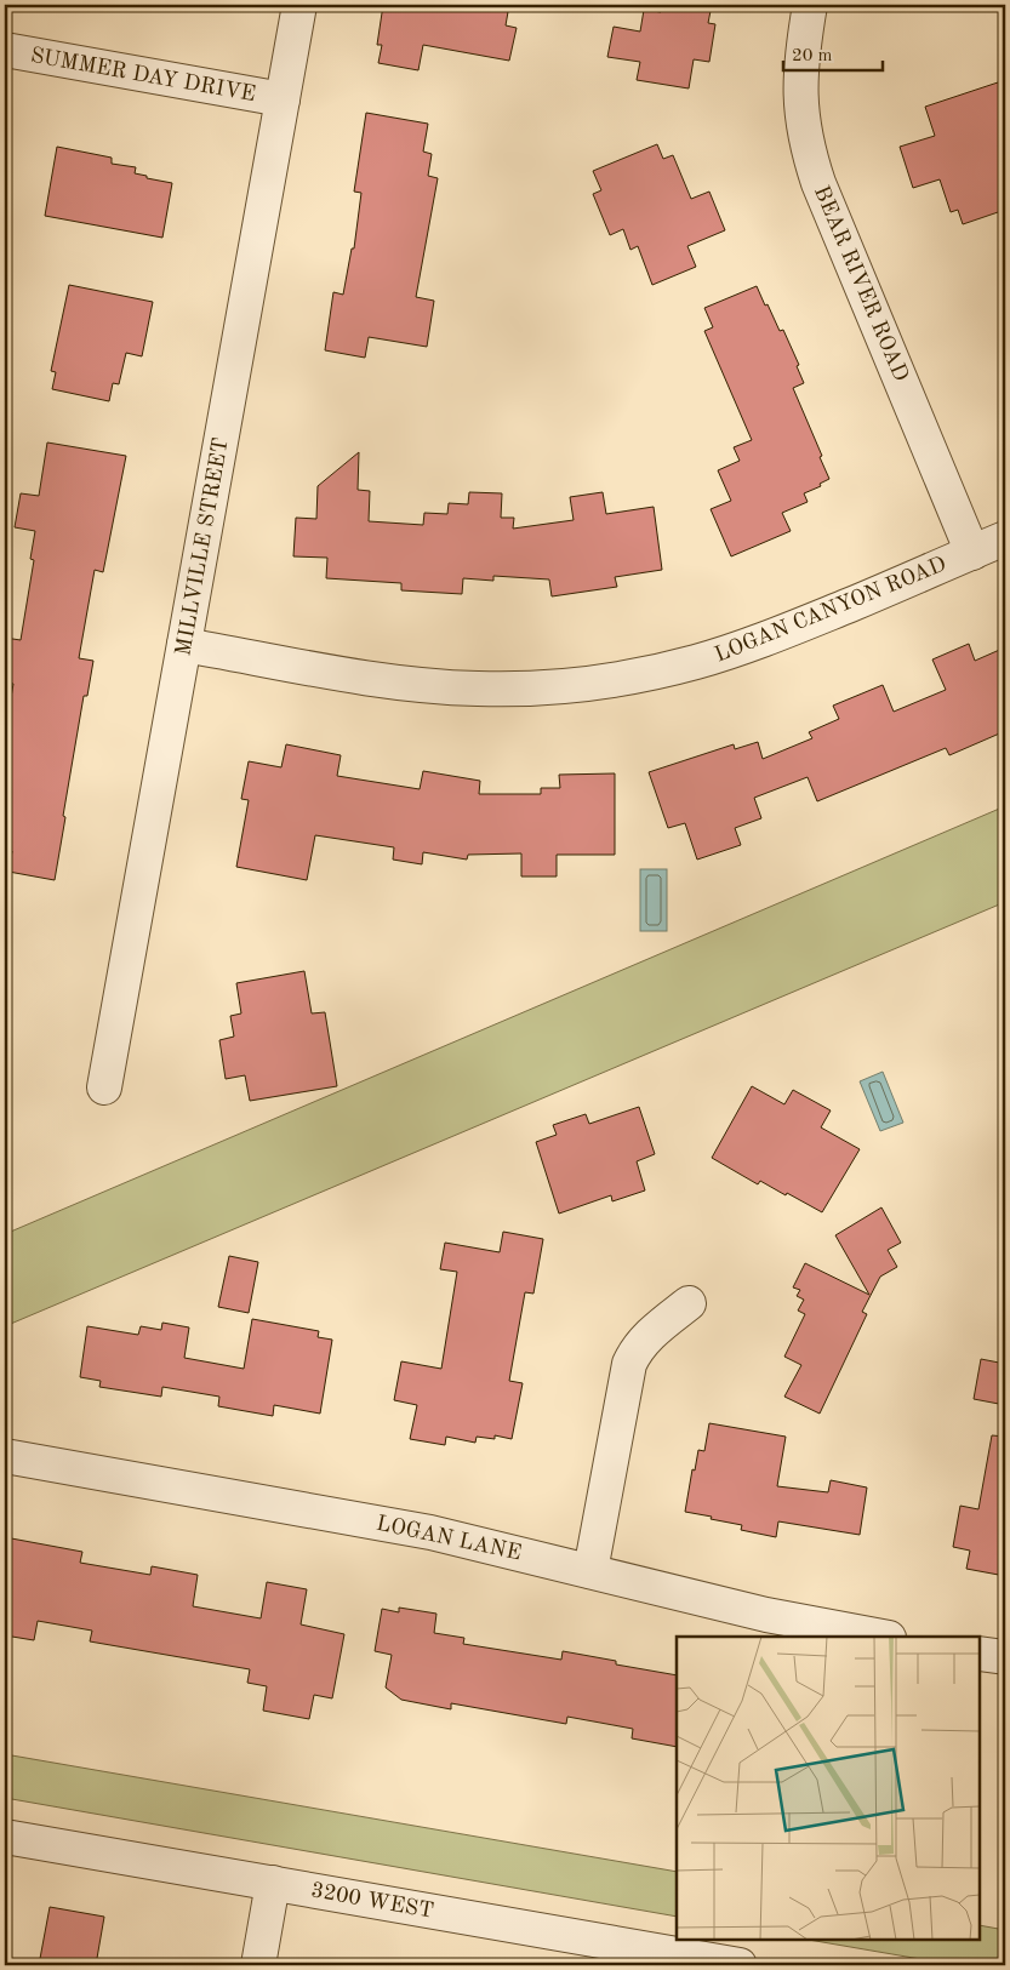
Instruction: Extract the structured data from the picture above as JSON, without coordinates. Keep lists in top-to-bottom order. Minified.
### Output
{"streets":{"street":["SUMMER DAY DRIVE","BEAR RIVER ROAD","MILLVILLE STREET","LOGAN CANYON ROAD","LOGAN LANE","3200 WEST"]},"crossings":[["SUMMER DAY DRIVE","MILLVILLE STREET"],["BEAR RIVER ROAD","LOGAN CANYON ROAD"],["MILLVILLE STREET","LOGAN CANYON ROAD"]],"scale_bar":"20 m"}
